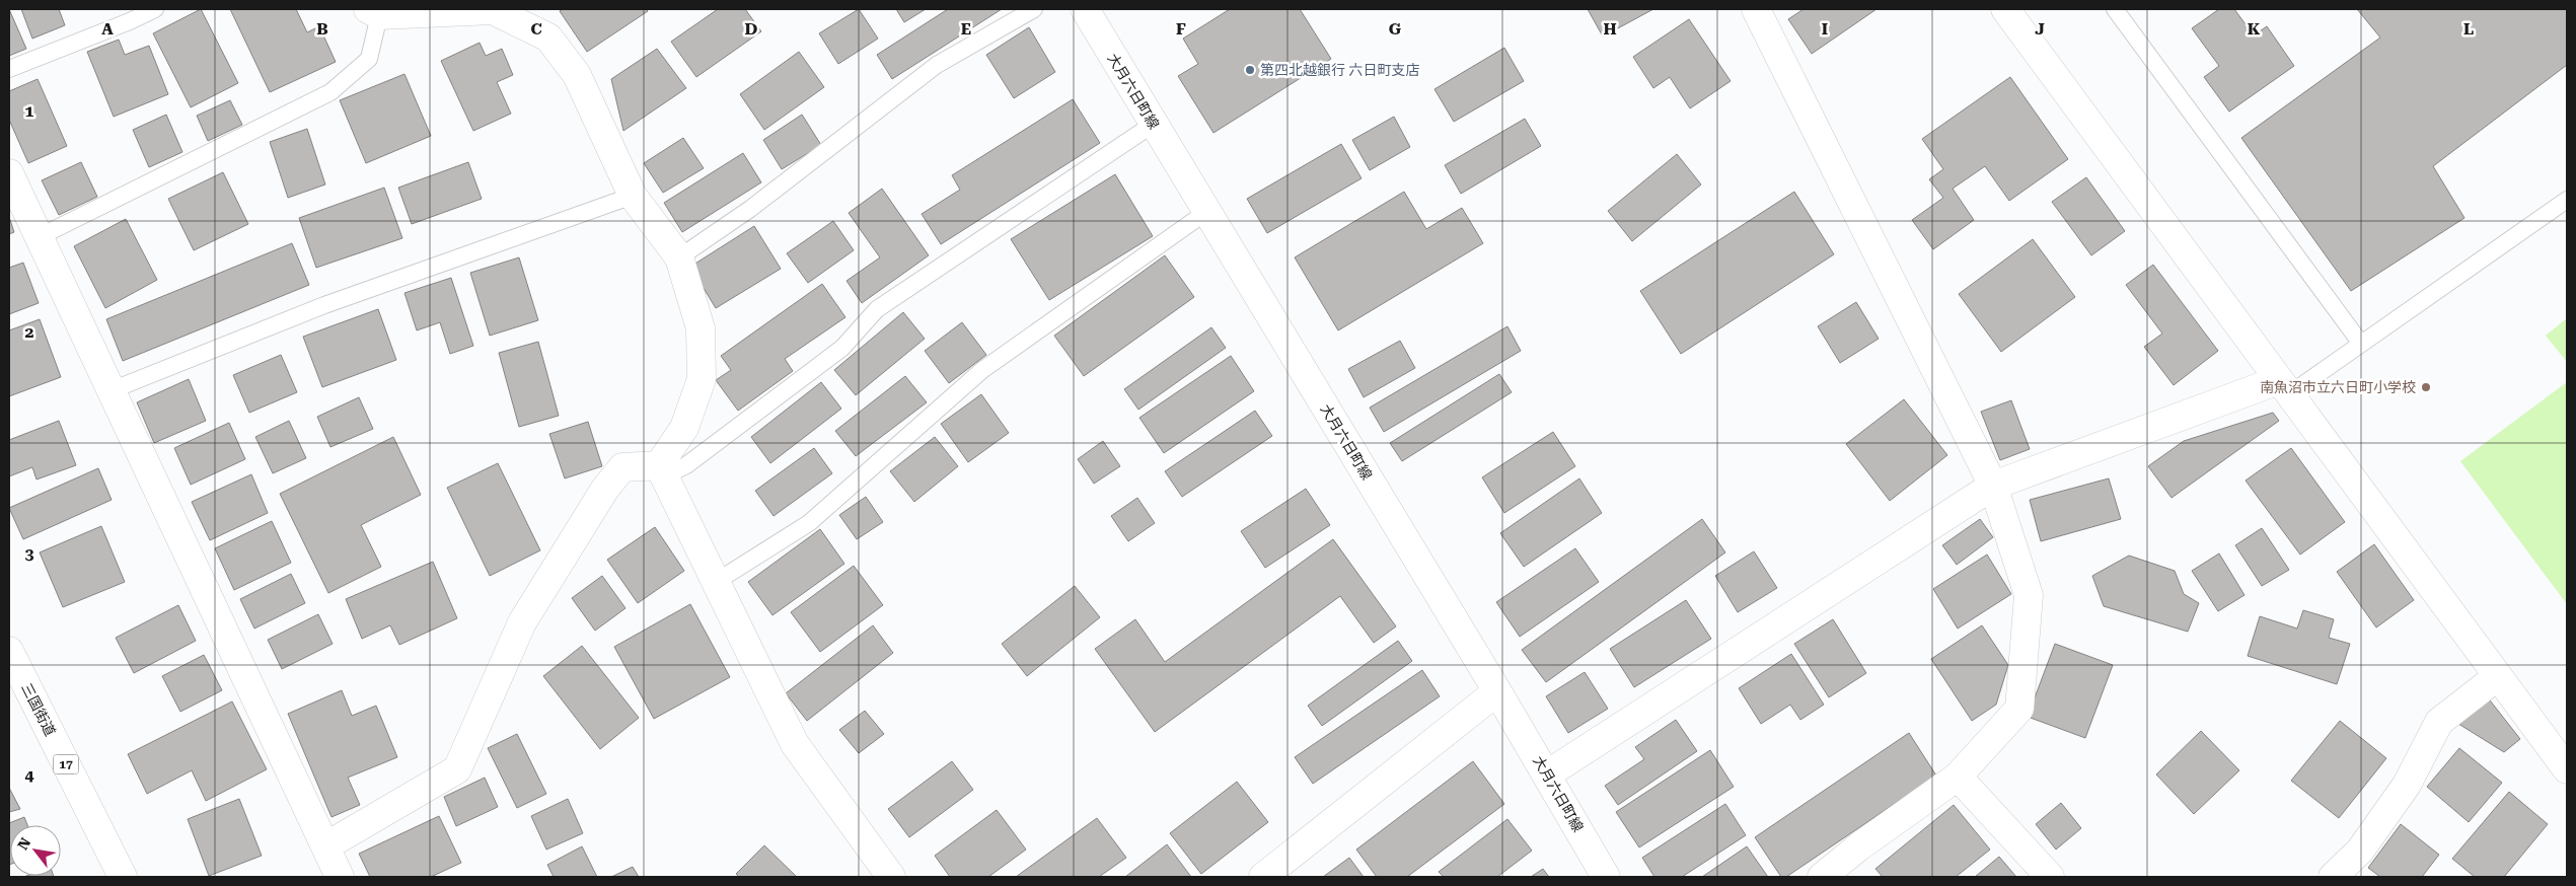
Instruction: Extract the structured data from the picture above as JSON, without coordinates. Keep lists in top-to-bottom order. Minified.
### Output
{"streets":{"main road":["大月六日町線","三国街道","17"]},"places":["第四北越銀行 六日町支店","南魚沼市立六日町小学校"],"north":"top left","grid":{"columns":["A","B","C","D","E","F","G","H","I","J","K","L"],"rows":["1","2","3","4"]}}
